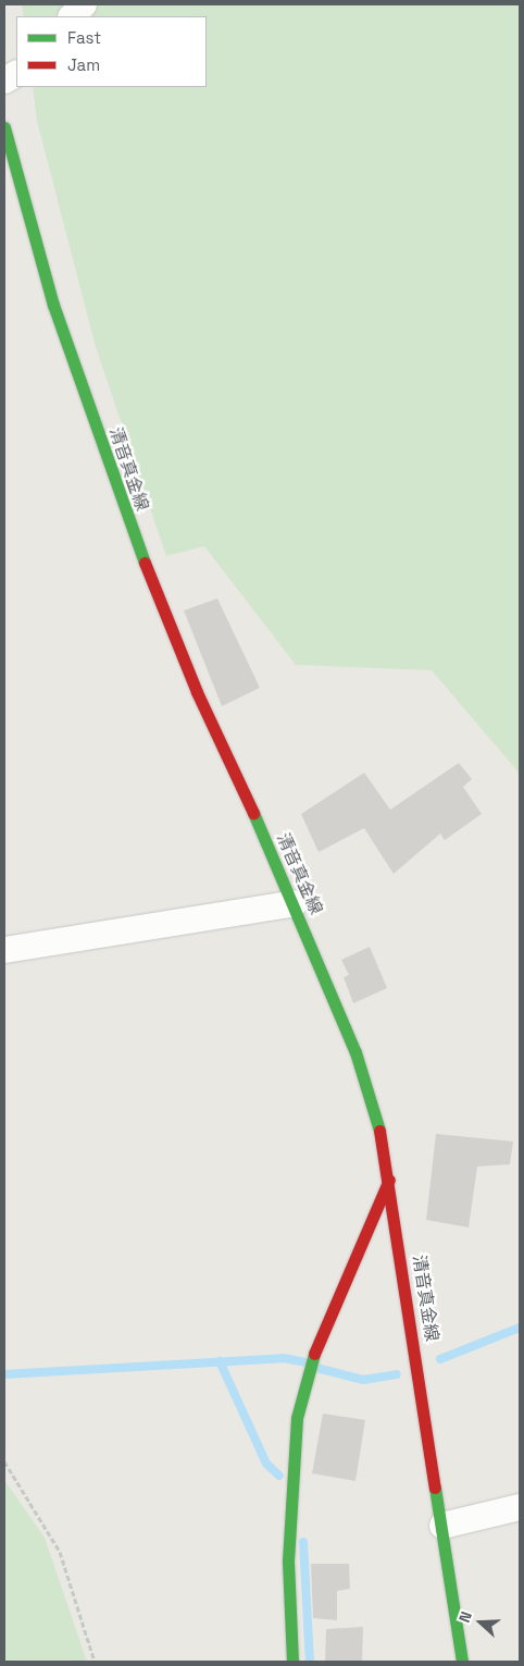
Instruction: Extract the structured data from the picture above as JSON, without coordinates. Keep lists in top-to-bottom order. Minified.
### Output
{"streets":{"main road":["清音真金線"]},"legend":["Fast","Jam"],"north":"left"}
